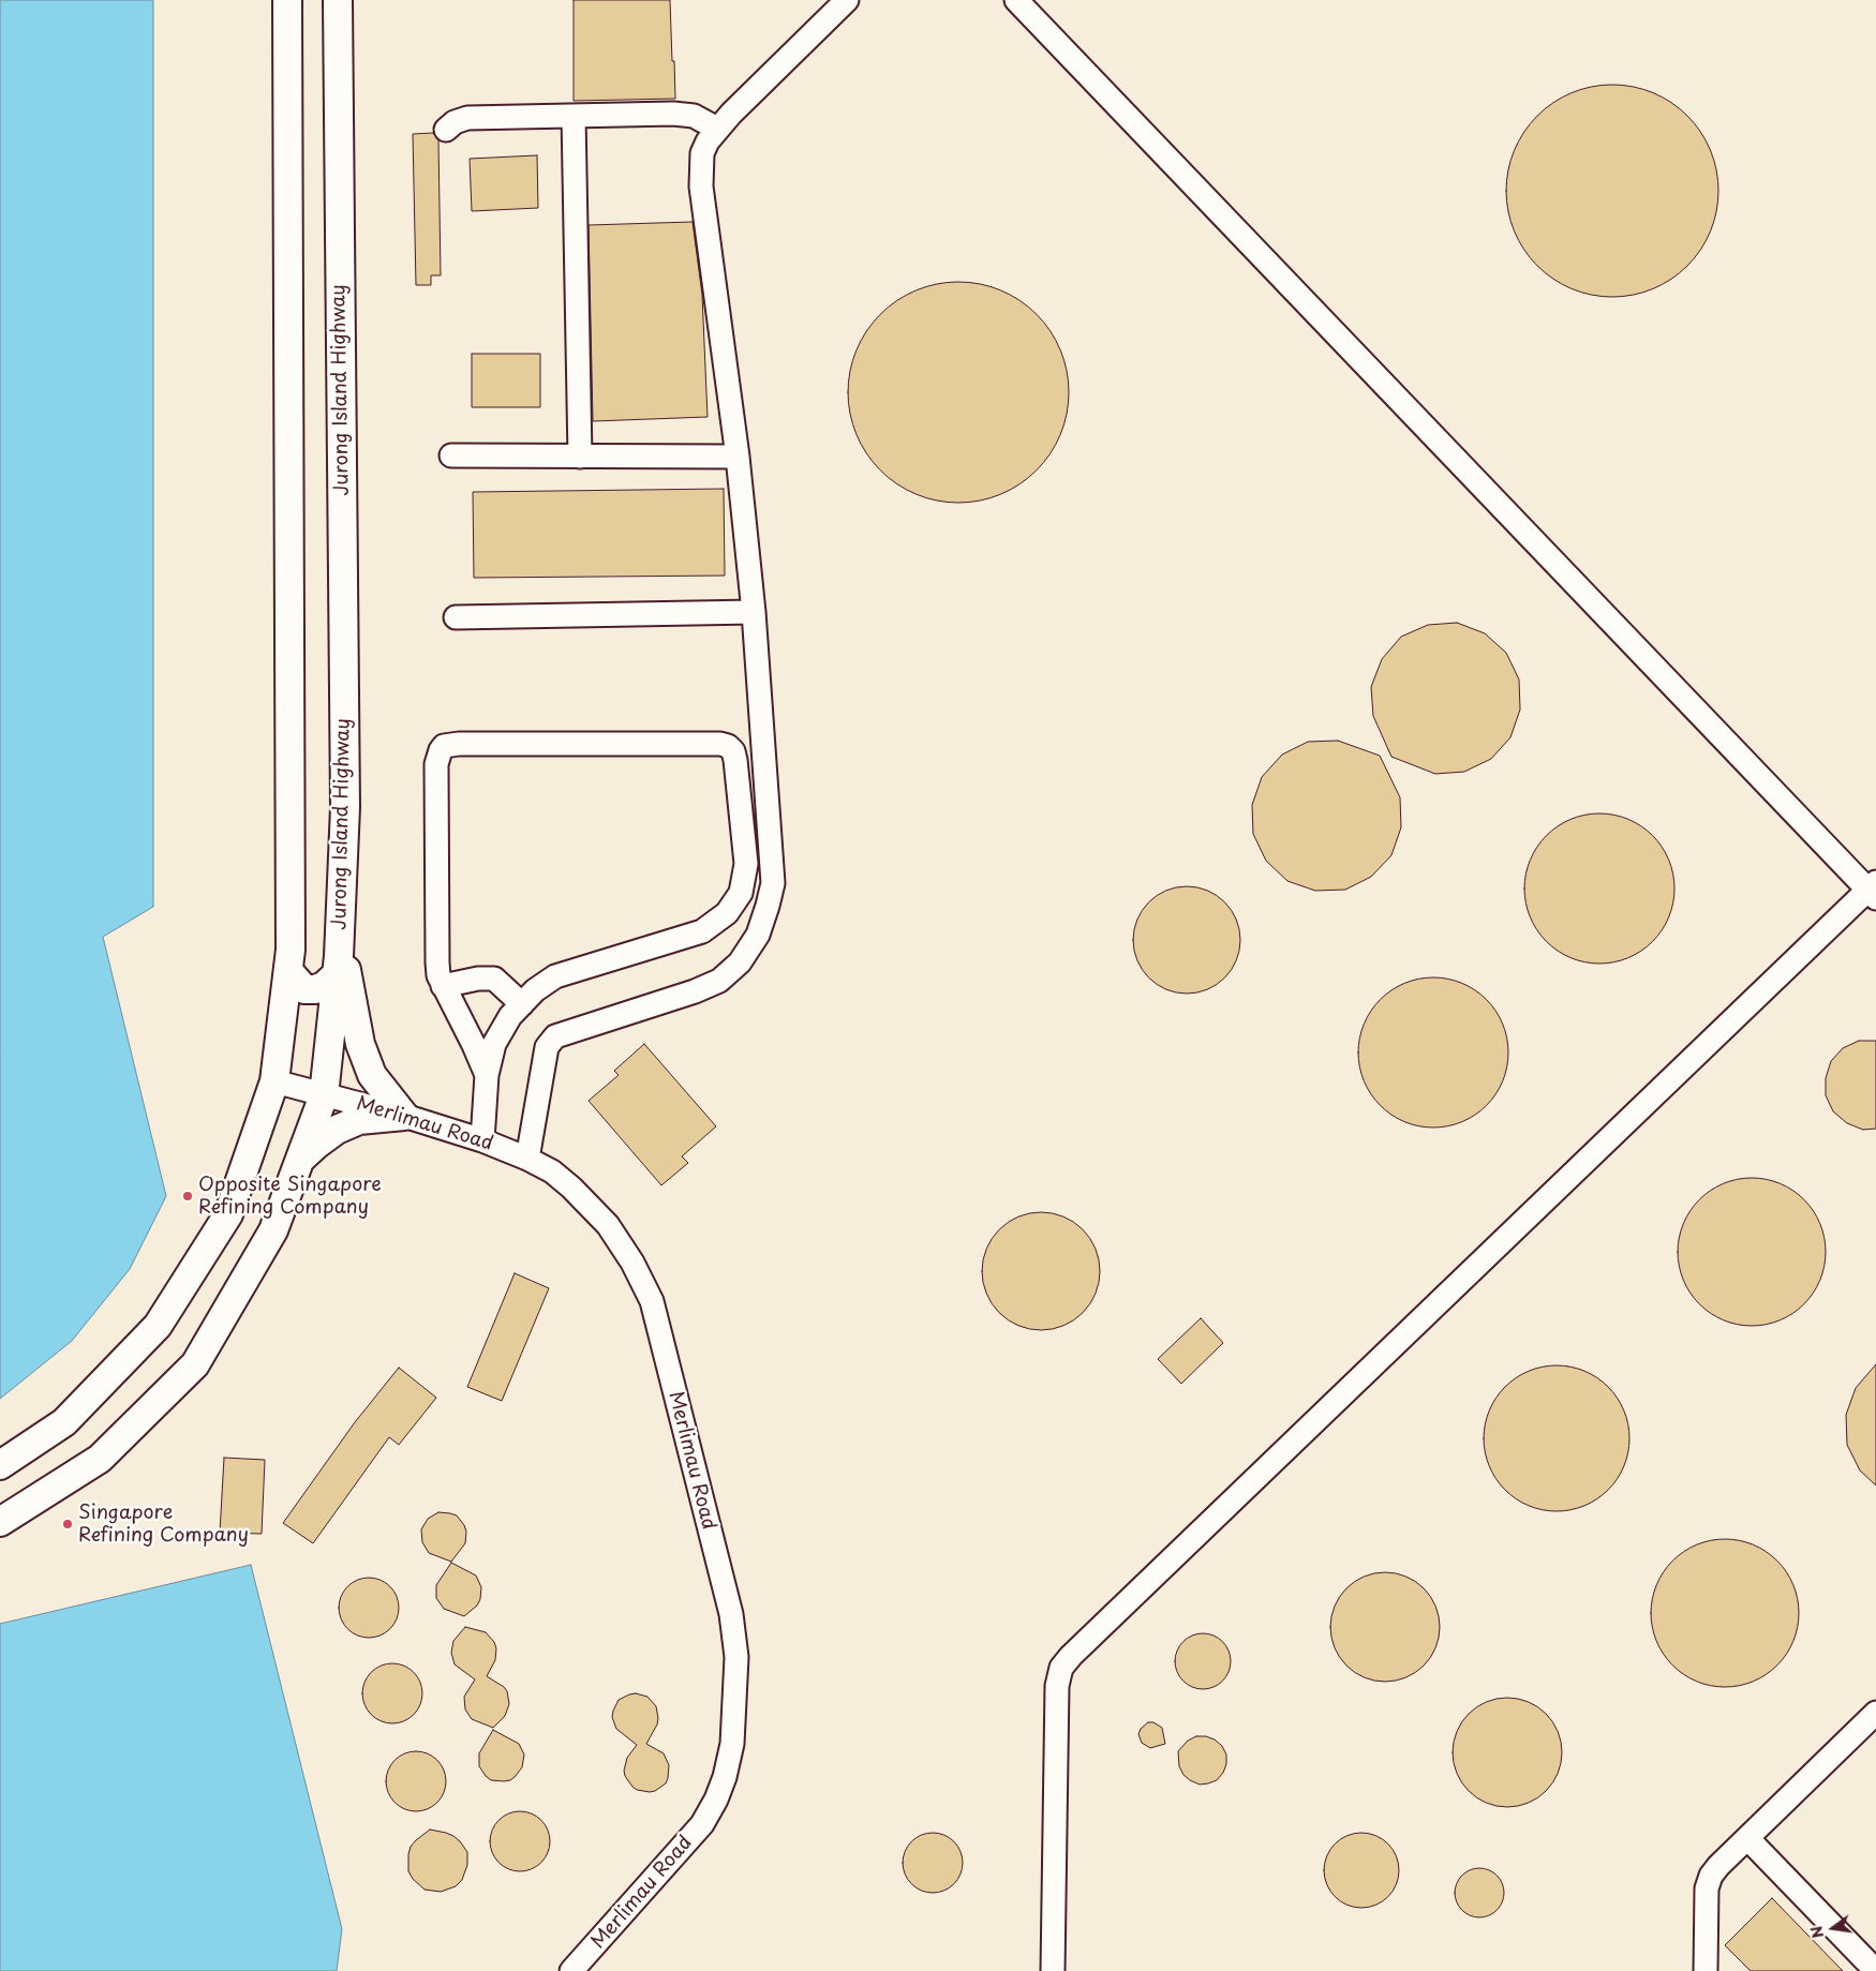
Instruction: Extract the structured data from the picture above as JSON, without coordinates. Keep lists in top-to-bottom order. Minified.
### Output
{"streets":{"main road":["Jurong Island Highway"],"street":["Merlimau Road"]},"crossings":[["Jurong Island Highway","Merlimau Road"]],"places":["Opposite Singapore Refining Company","Singapore Refining Company"],"north":"left"}
